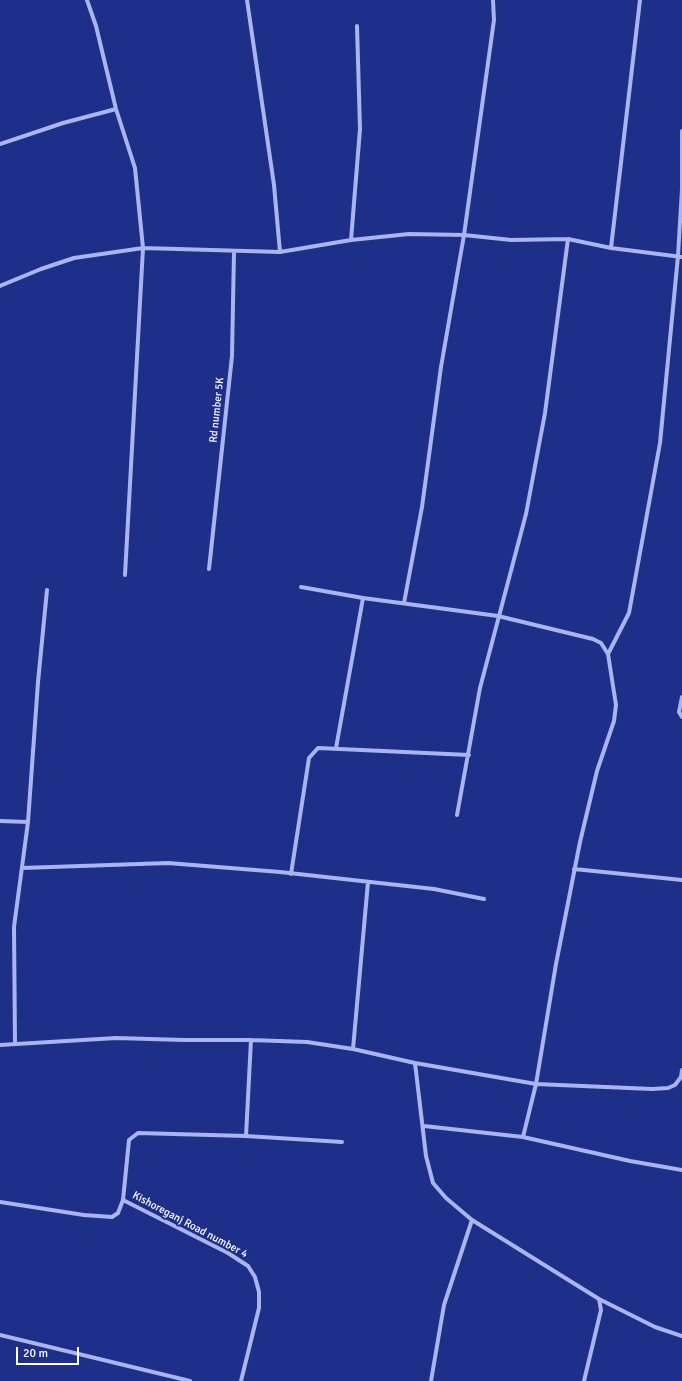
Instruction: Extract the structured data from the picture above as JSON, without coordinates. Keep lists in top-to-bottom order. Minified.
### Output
{"streets":{"street":["Rd number 5K","Kishoreganj Road number 4"]},"scale_bar":"20 m"}
